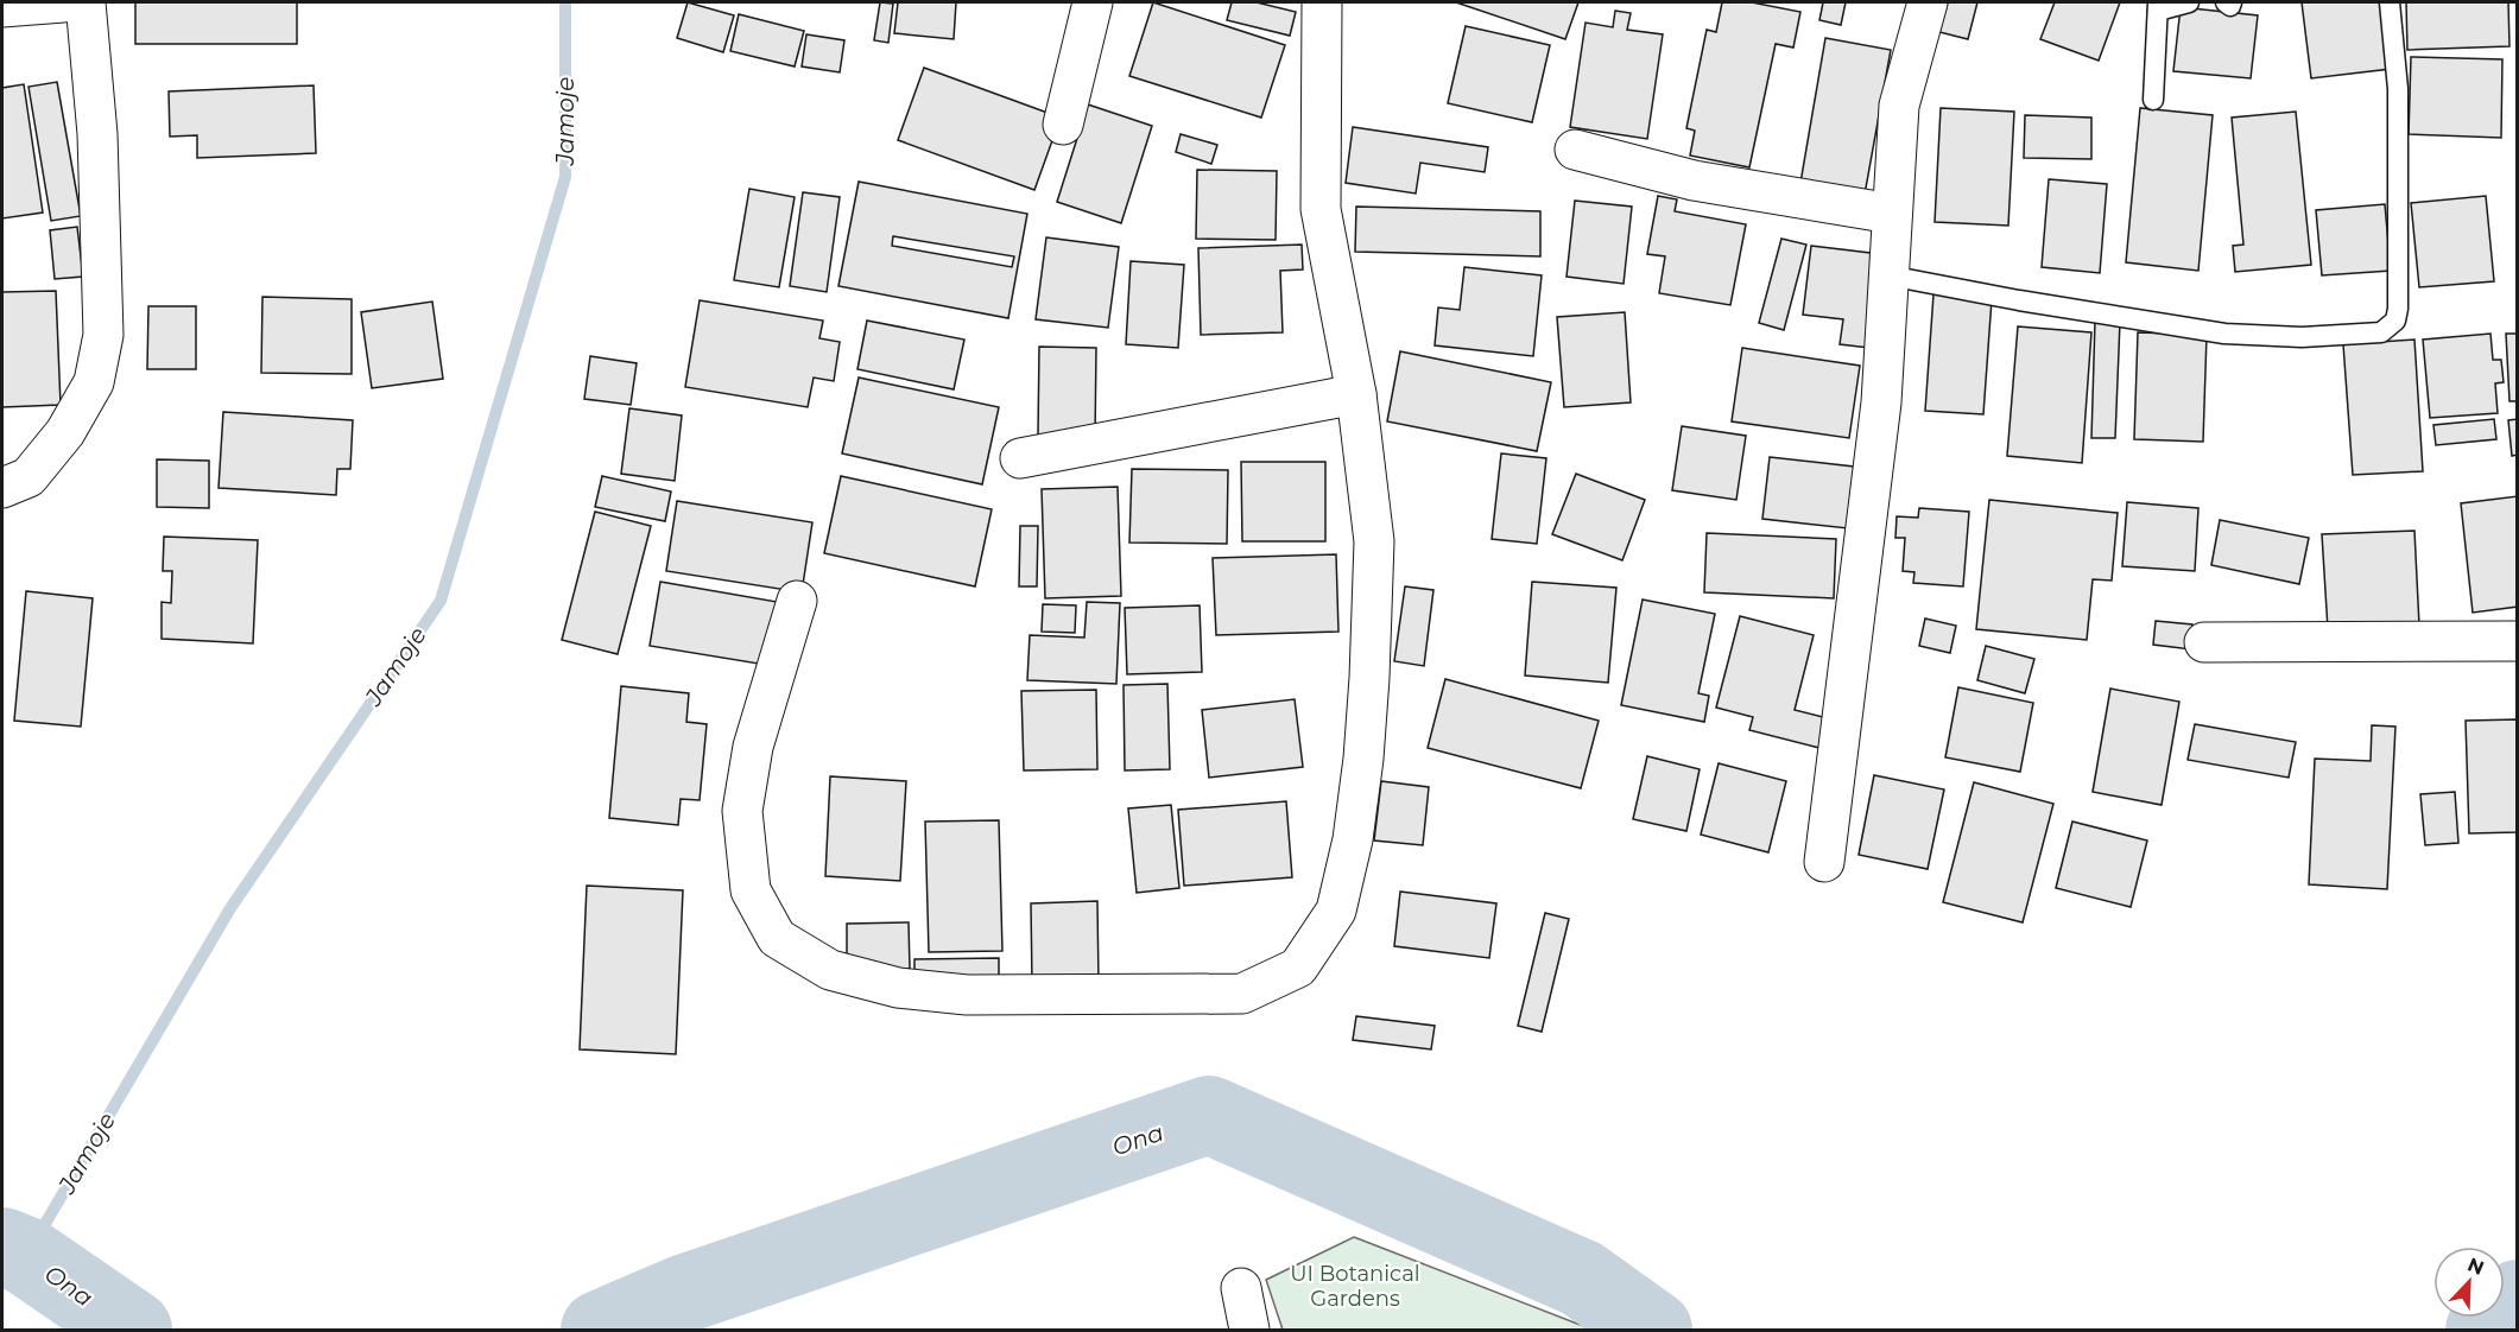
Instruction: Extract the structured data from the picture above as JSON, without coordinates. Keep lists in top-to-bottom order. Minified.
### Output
{"water":["Jamoje","Ona"],"parks":["UI Botanical Gardens"],"north":"top right"}
